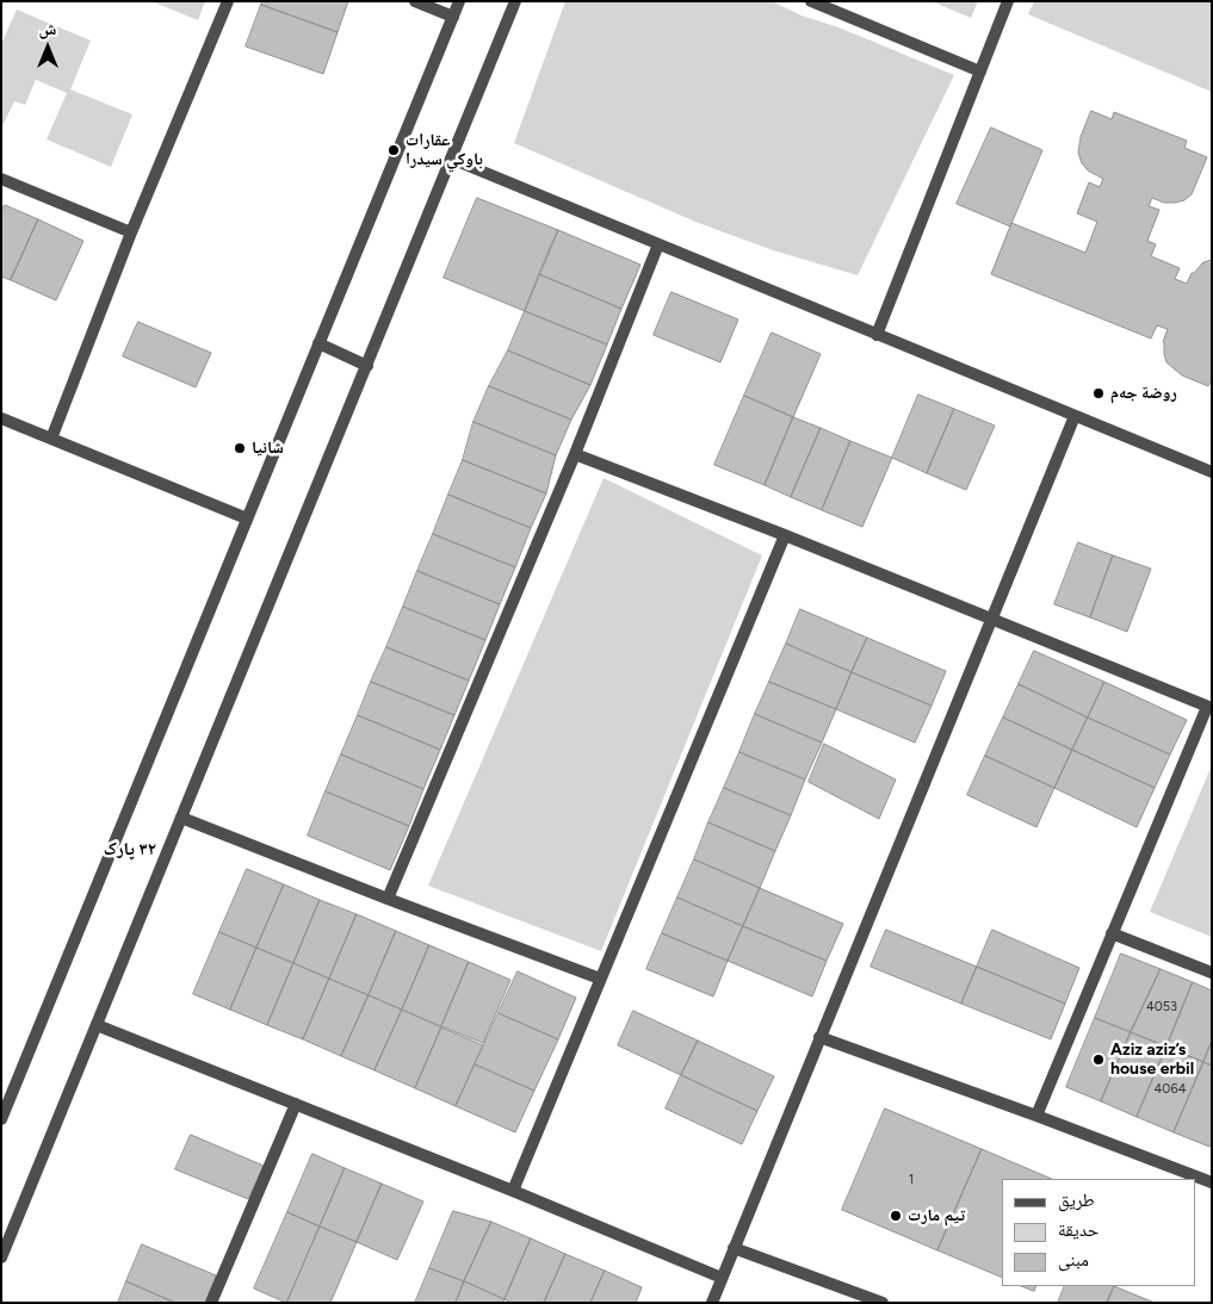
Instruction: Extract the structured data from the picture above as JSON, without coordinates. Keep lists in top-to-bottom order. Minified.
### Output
{"districts":["٣٢ پارک"],"places":["عقارات باوكي سيدرا","روضة جەم","شانيا","Aziz aziz’s house erbil","تيم مارت"],"house_numbers":["4053","4064","1"],"legend":["طريق","حديقة","مبنى"],"north":"top"}
